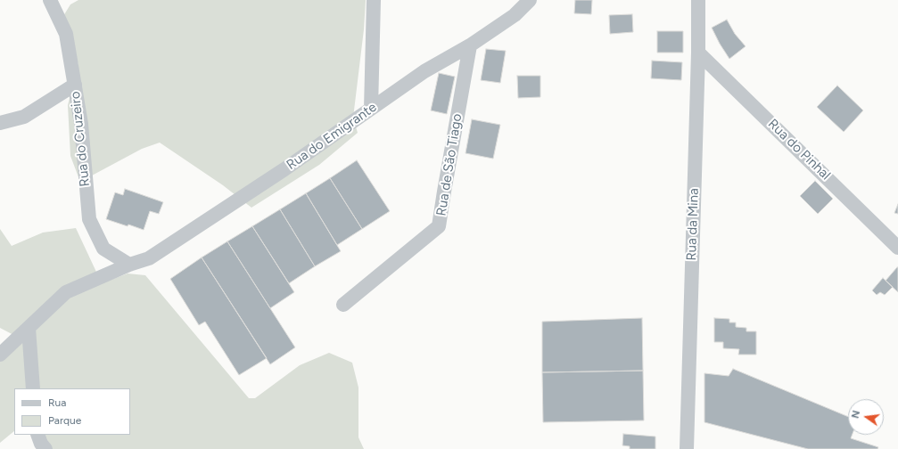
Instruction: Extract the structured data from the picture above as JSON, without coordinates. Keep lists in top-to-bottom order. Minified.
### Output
{"streets":{"street":["Rua do Emigrante","Rua do Cruzeiro","Rua do Pinhal","Rua de São Tiago","Rua da Mina"]},"crossings":[["Rua do Emigrante","Rua do Cruzeiro"],["Rua do Emigrante","Rua de São Tiago"],["Rua do Pinhal","Rua da Mina"]],"legend":["Rua","Parque"],"north":"left"}
